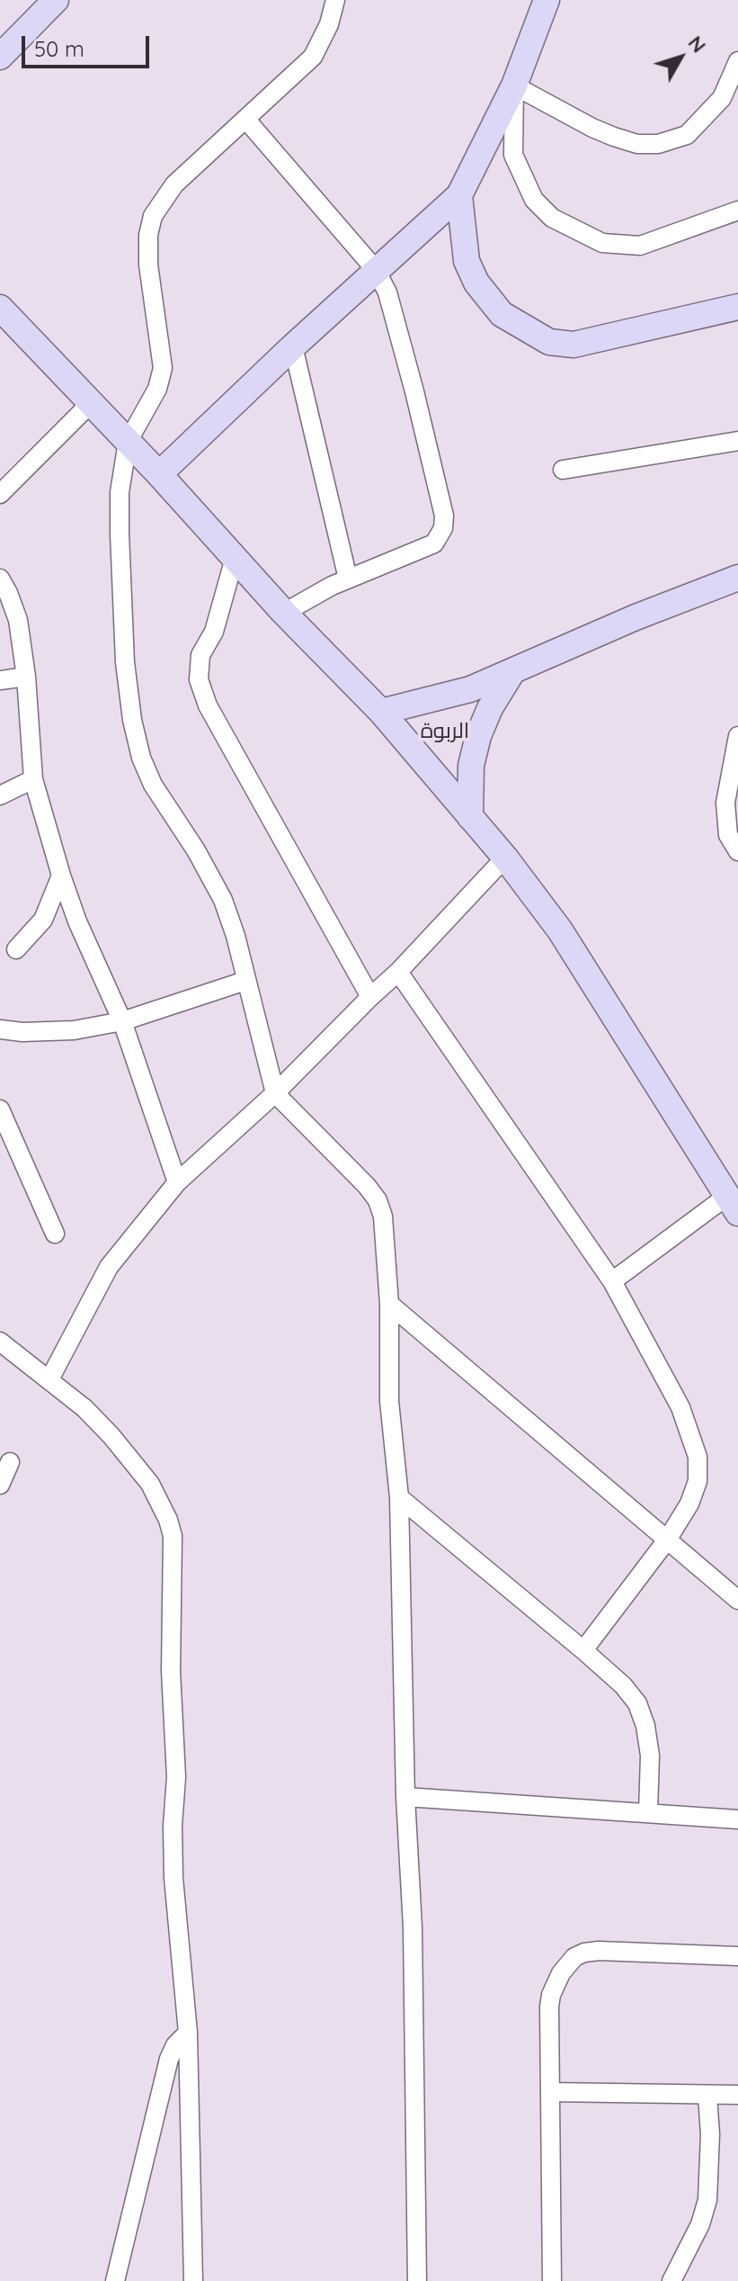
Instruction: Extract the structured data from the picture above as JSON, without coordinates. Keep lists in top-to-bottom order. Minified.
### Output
{"districts":["الربوة"],"scale_bar":"50 m","north":"top right"}
